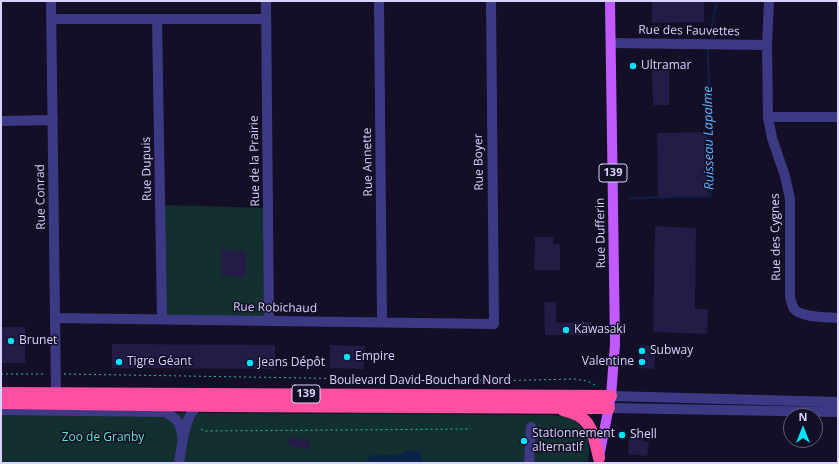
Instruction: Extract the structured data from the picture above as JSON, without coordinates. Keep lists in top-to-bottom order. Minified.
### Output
{"streets":{"highway":["139","Boulevard David-Bouchard Nord"],"main road":["Rue Dufferin"],"street":["Rue des Fauvettes","Rue de la Prairie","Rue Annette","Rue Boyer","Rue Dupuis","Rue Conrad","Rue des Cygnes","Rue Robichaud"]},"crossings":[["Rue des Fauvettes","Rue Dufferin"],["Rue des Fauvettes","Rue des Cygnes"],["Rue de la Prairie","Rue Robichaud"],["Rue Annette","Rue Robichaud"],["Rue Boyer","Rue Robichaud"],["Rue Dupuis","Rue Robichaud"],["Rue Conrad","Rue Robichaud"],["Rue Conrad","Boulevard David-Bouchard Nord"],["Rue Dufferin","Boulevard David-Bouchard Nord"]],"water":["Ruisseau Lapalme"],"parks":["Zoo de Granby"],"places":["Ultramar","Kawasaki","Brunet","Subway","Empire","Tigre Géant","Valentine","Jeans Dépôt","Shell","Stationnement alternatif"],"north":"top"}
